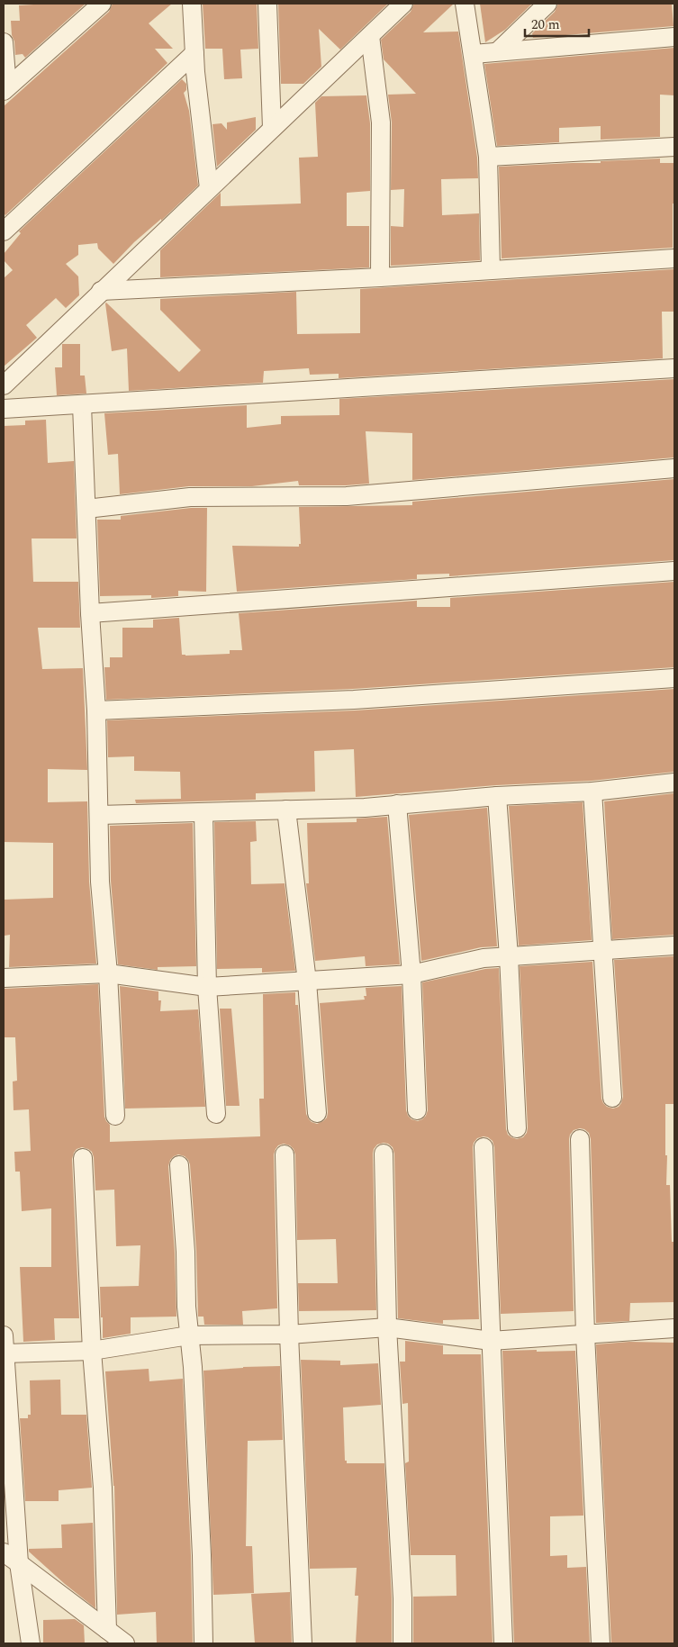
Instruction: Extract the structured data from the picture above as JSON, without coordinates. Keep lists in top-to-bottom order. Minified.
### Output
{"scale_bar":"20 m"}
